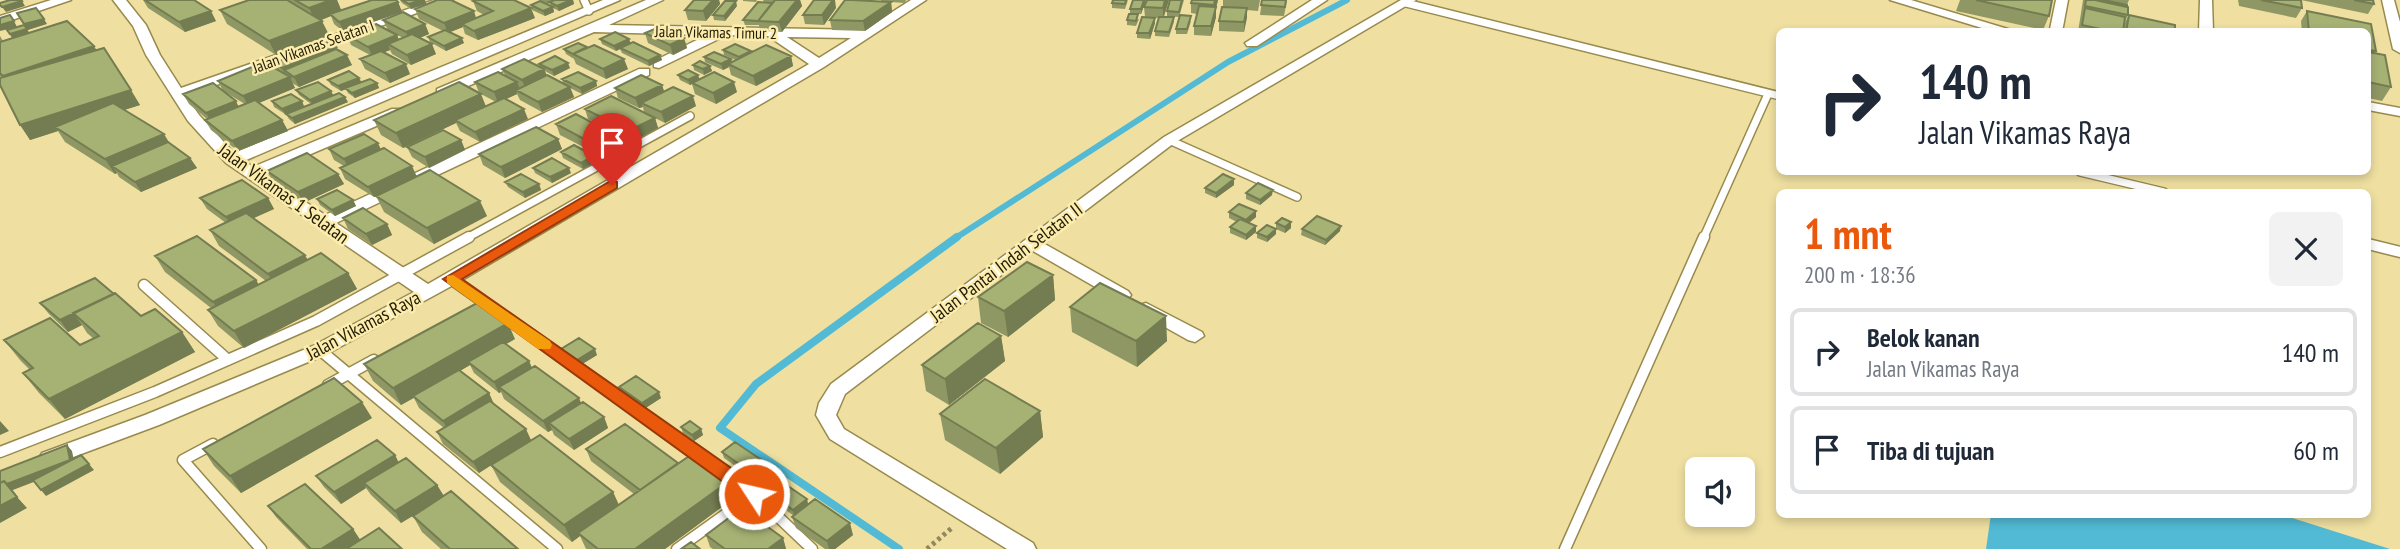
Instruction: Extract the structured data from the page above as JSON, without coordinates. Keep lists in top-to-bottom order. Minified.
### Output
{"streets":{"street":["Jalan Vikamas Timur 2","Jalan Vikamas Selatan I","Jalan Vikamas 1 Selatan","Jalan Pantai Indah Selatan II","Jalan Vikamas Raya"]},"crossings":[["Jalan Vikamas Timur 2","Jalan Vikamas Raya"],["Jalan Vikamas Selatan I","Jalan Vikamas 1 Selatan"],["Jalan Vikamas 1 Selatan","Jalan Vikamas Raya"]],"page":{"turn":["140 m","Jalan Vikamas Raya"],"heading":["1 mnt","200 m · 18:36"],"list":[{"name":"Belok kanan","note":"Jalan Vikamas Raya","value":"140 m"},{"name":"Tiba di tujuan","value":"60 m"}]}}
